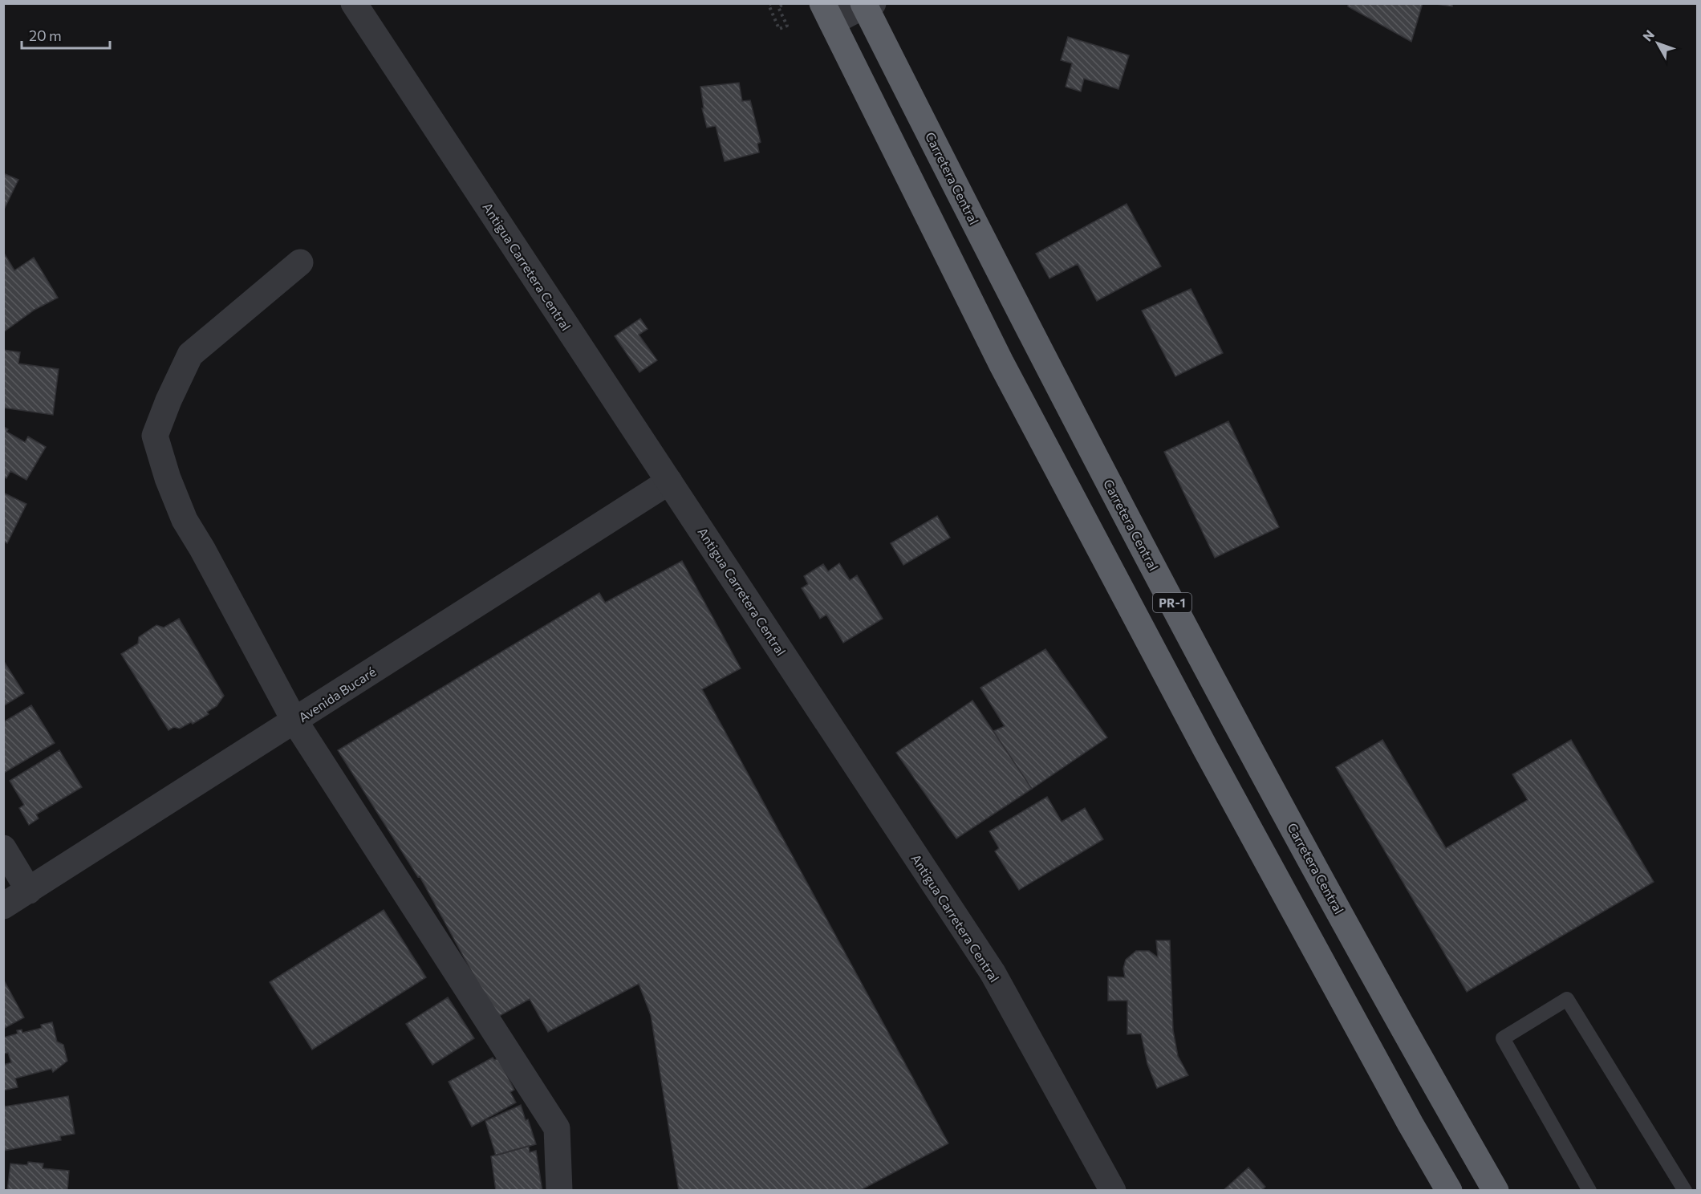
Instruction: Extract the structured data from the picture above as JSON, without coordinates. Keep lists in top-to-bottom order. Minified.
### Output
{"streets":{"highway":["Carretera Central","PR-1"],"street":["Antigua Carretera Central","Avenida Bucaré"]},"crossings":[["Antigua Carretera Central","Avenida Bucaré"]],"scale_bar":"20 m","north":"top left"}
